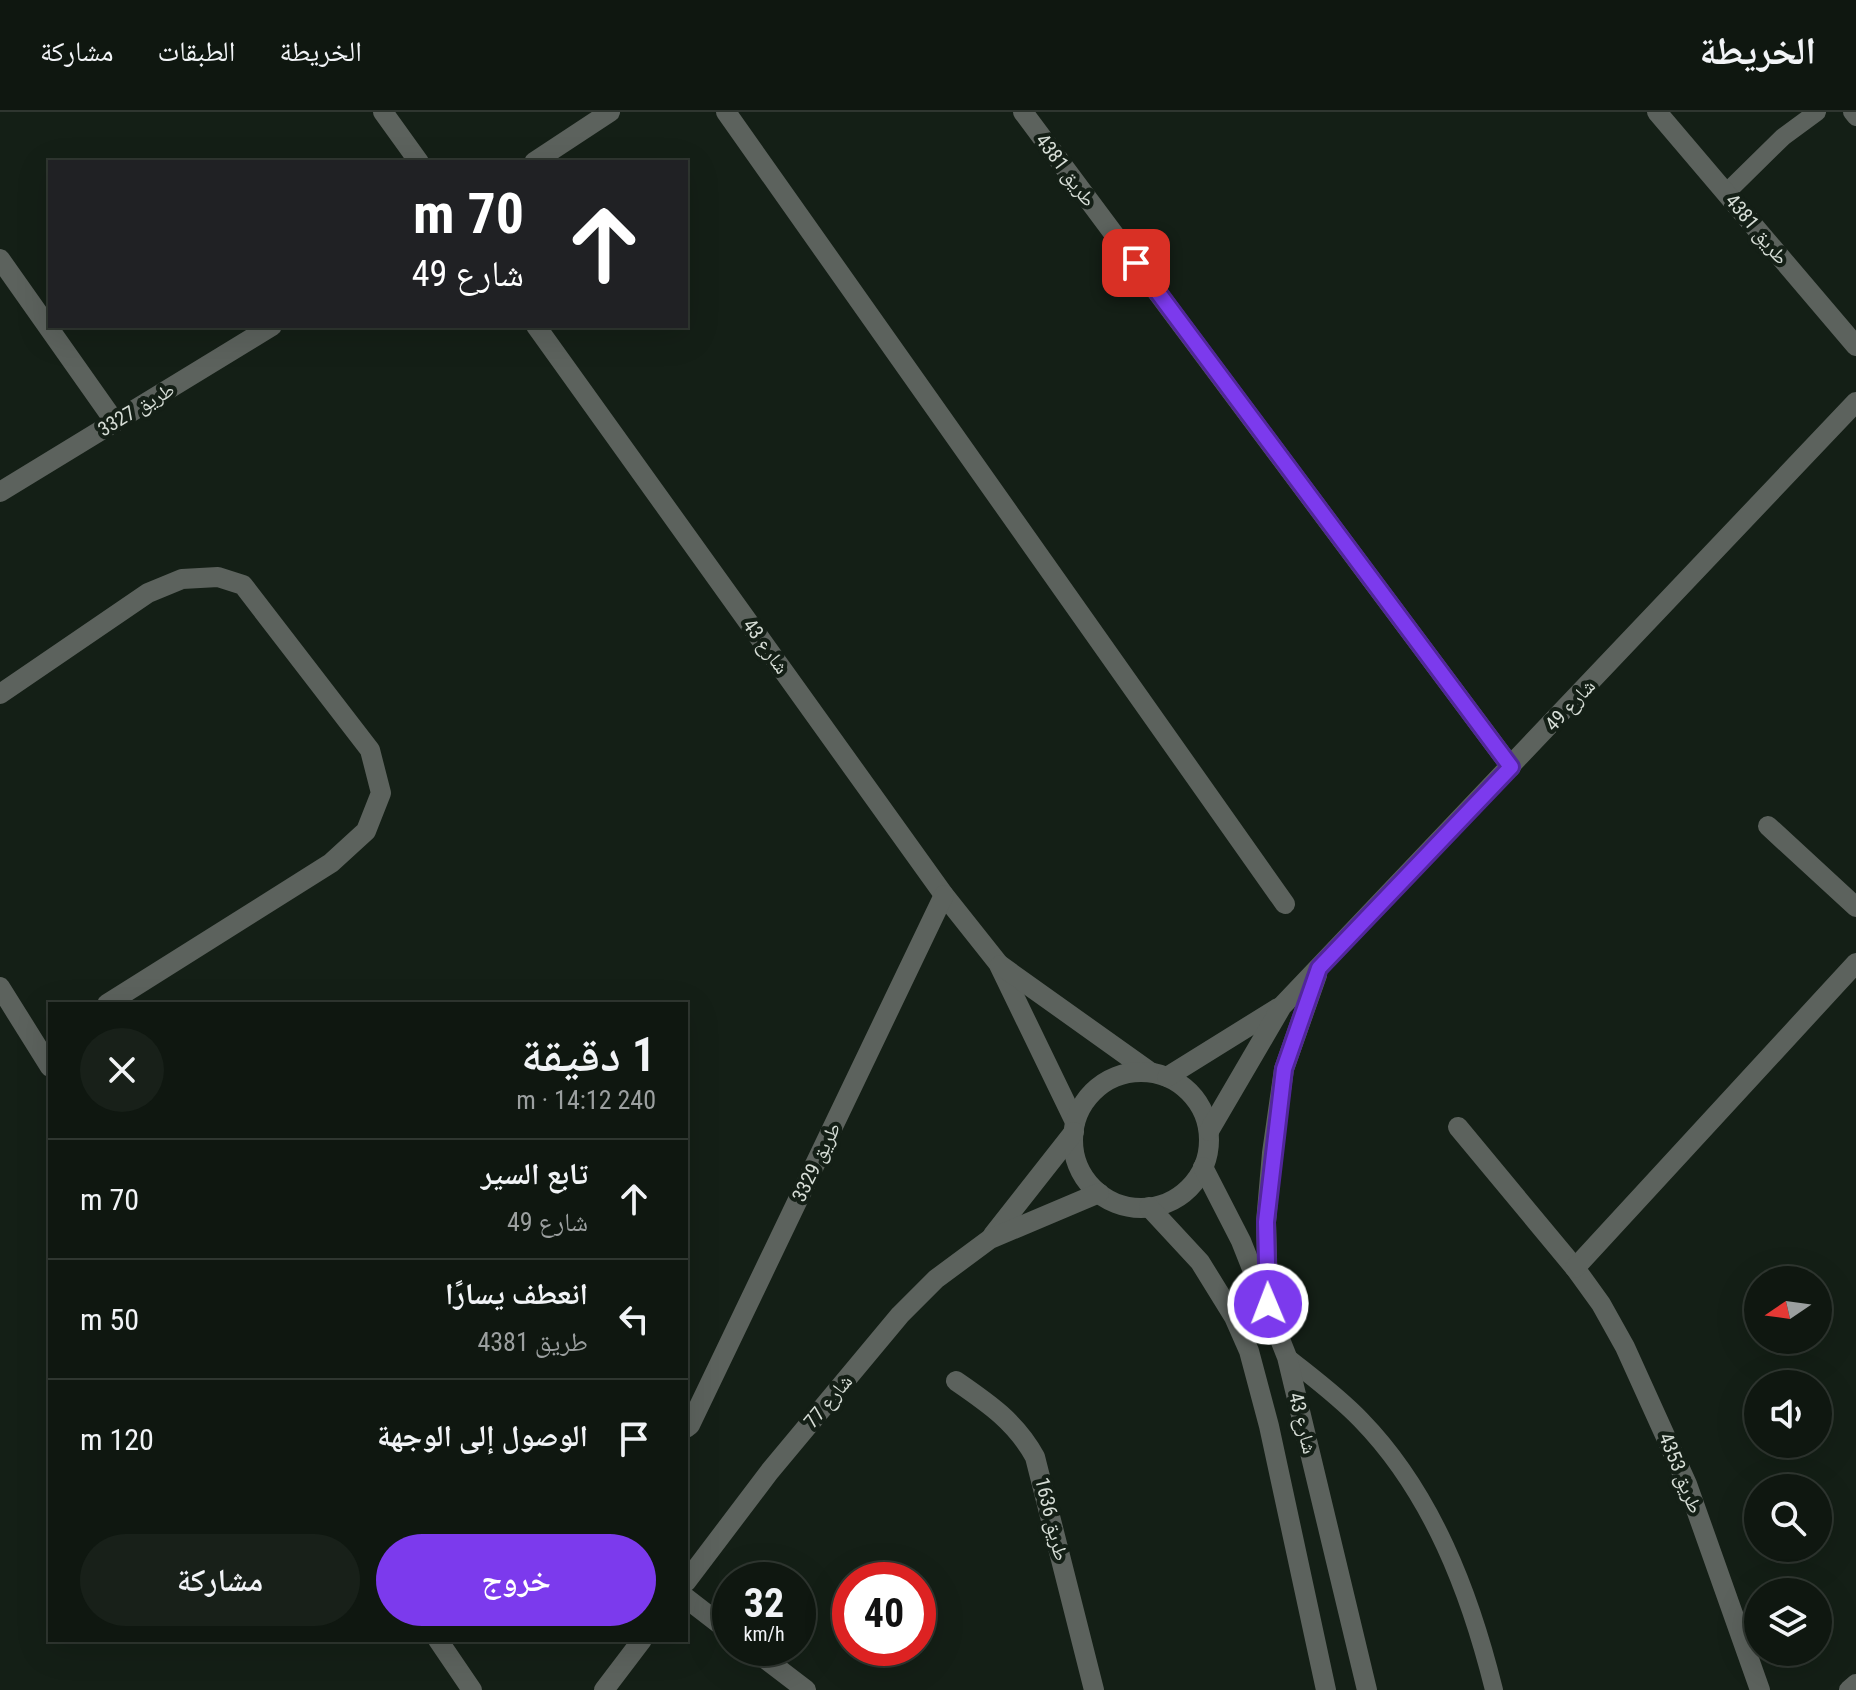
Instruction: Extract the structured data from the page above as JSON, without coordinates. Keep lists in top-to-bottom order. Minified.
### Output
{"streets":{"street":["طريق 4381","طريق 3327","شارع 43","شارع 49","طريق 3329","شارع 77","طريق 4353","طريق 1636"]},"crossings":[["طريق 4381","شارع 49"],["شارع 43","شارع 49"],["شارع 43","طريق 3329"],["شارع 43","شارع 77"],["شارع 49","شارع 77"]],"north":"left","page":{"header":"الخريطة","nav":["الخريطة","الطبقات","مشاركة"],"turn":["70 m","شارع 49"],"heading":["1 دقيقة","240 m · 14:12"],"list":[{"name":"تابع السير","note":"شارع 49","value":"70 m"},{"name":"انعطف يسارًا","note":"طريق 4381","value":"50 m"},{"name":"الوصول إلى الوجهة","value":"120 m"}],"buttons":["خروج","مشاركة"],"speed":"32 km/h","limit":"40"}}
